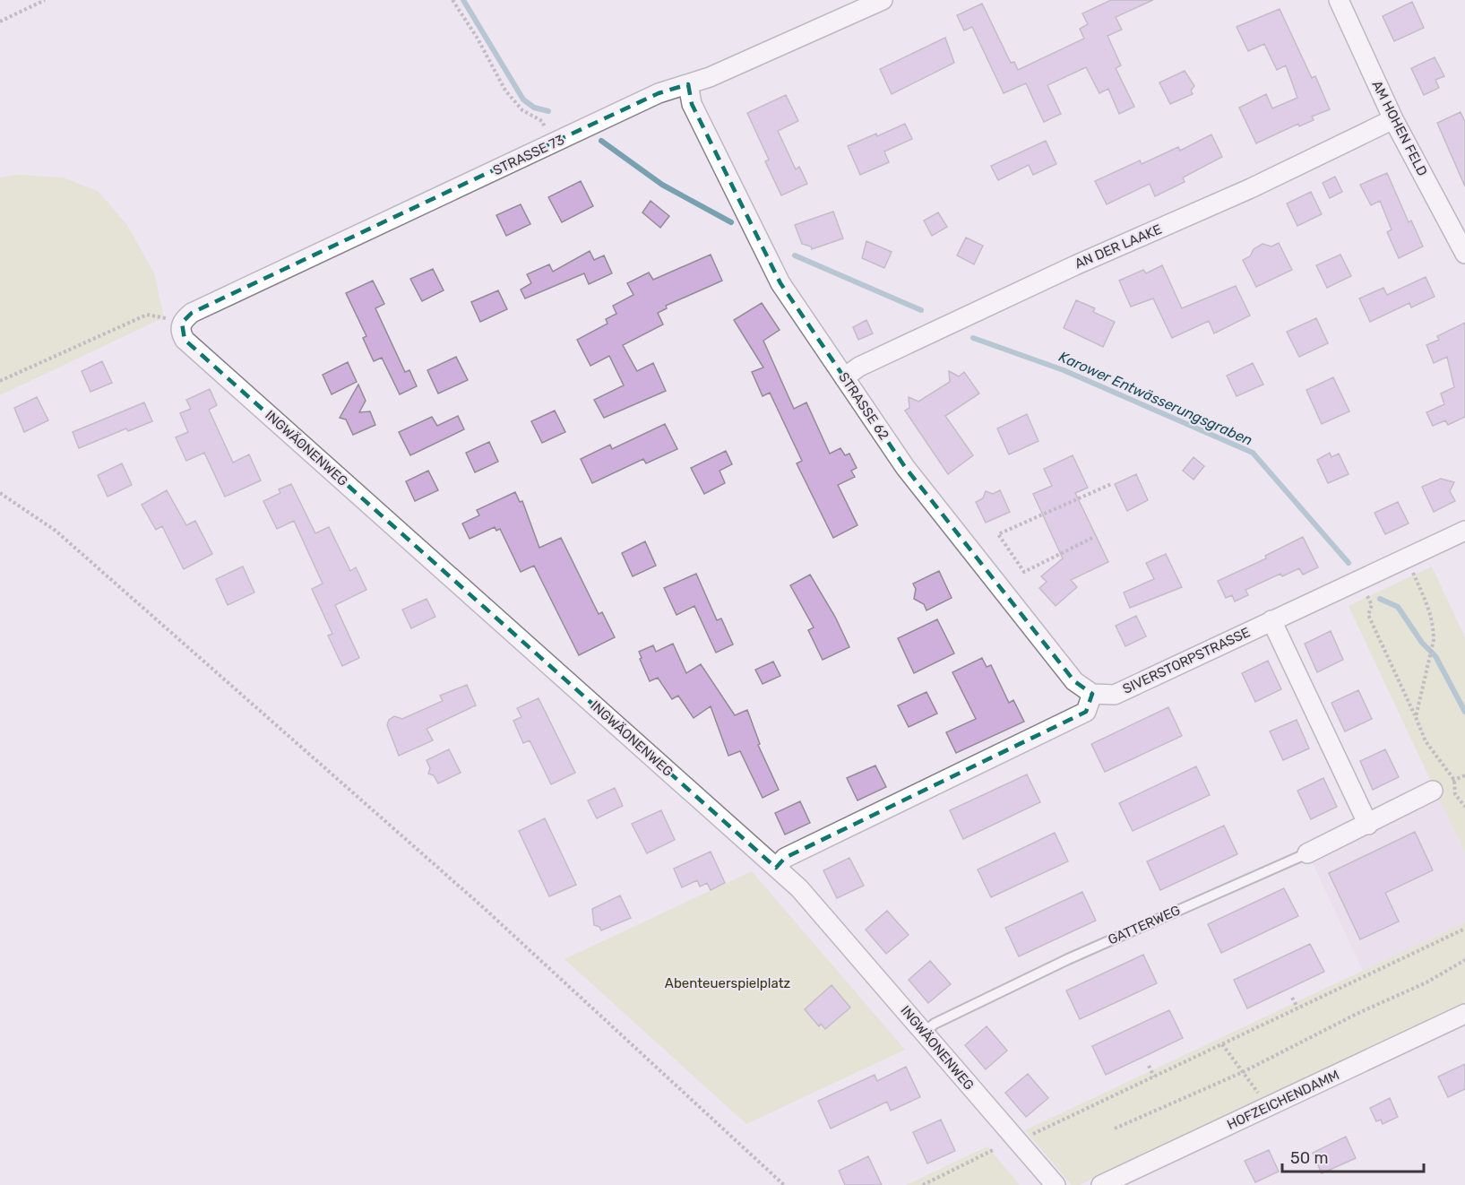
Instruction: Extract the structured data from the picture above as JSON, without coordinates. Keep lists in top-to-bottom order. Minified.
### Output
{"streets":{"street":["AM HOHEN FELD","STRASSE 73","AN DER LAAKE","STRASSE 62","INGWÄONENWEG","SIVERSTORPSTRASSE","GATTERWEG","HOFZEICHENDAMM"]},"crossings":[["AM HOHEN FELD","AN DER LAAKE"],["STRASSE 73","STRASSE 62"],["STRASSE 73","INGWÄONENWEG"],["AN DER LAAKE","STRASSE 62"],["STRASSE 62","SIVERSTORPSTRASSE"],["INGWÄONENWEG","GATTERWEG"]],"water":["Karower Entwässerungsgraben"],"parks":["Abenteuerspielplatz"],"scale_bar":"50 m"}
